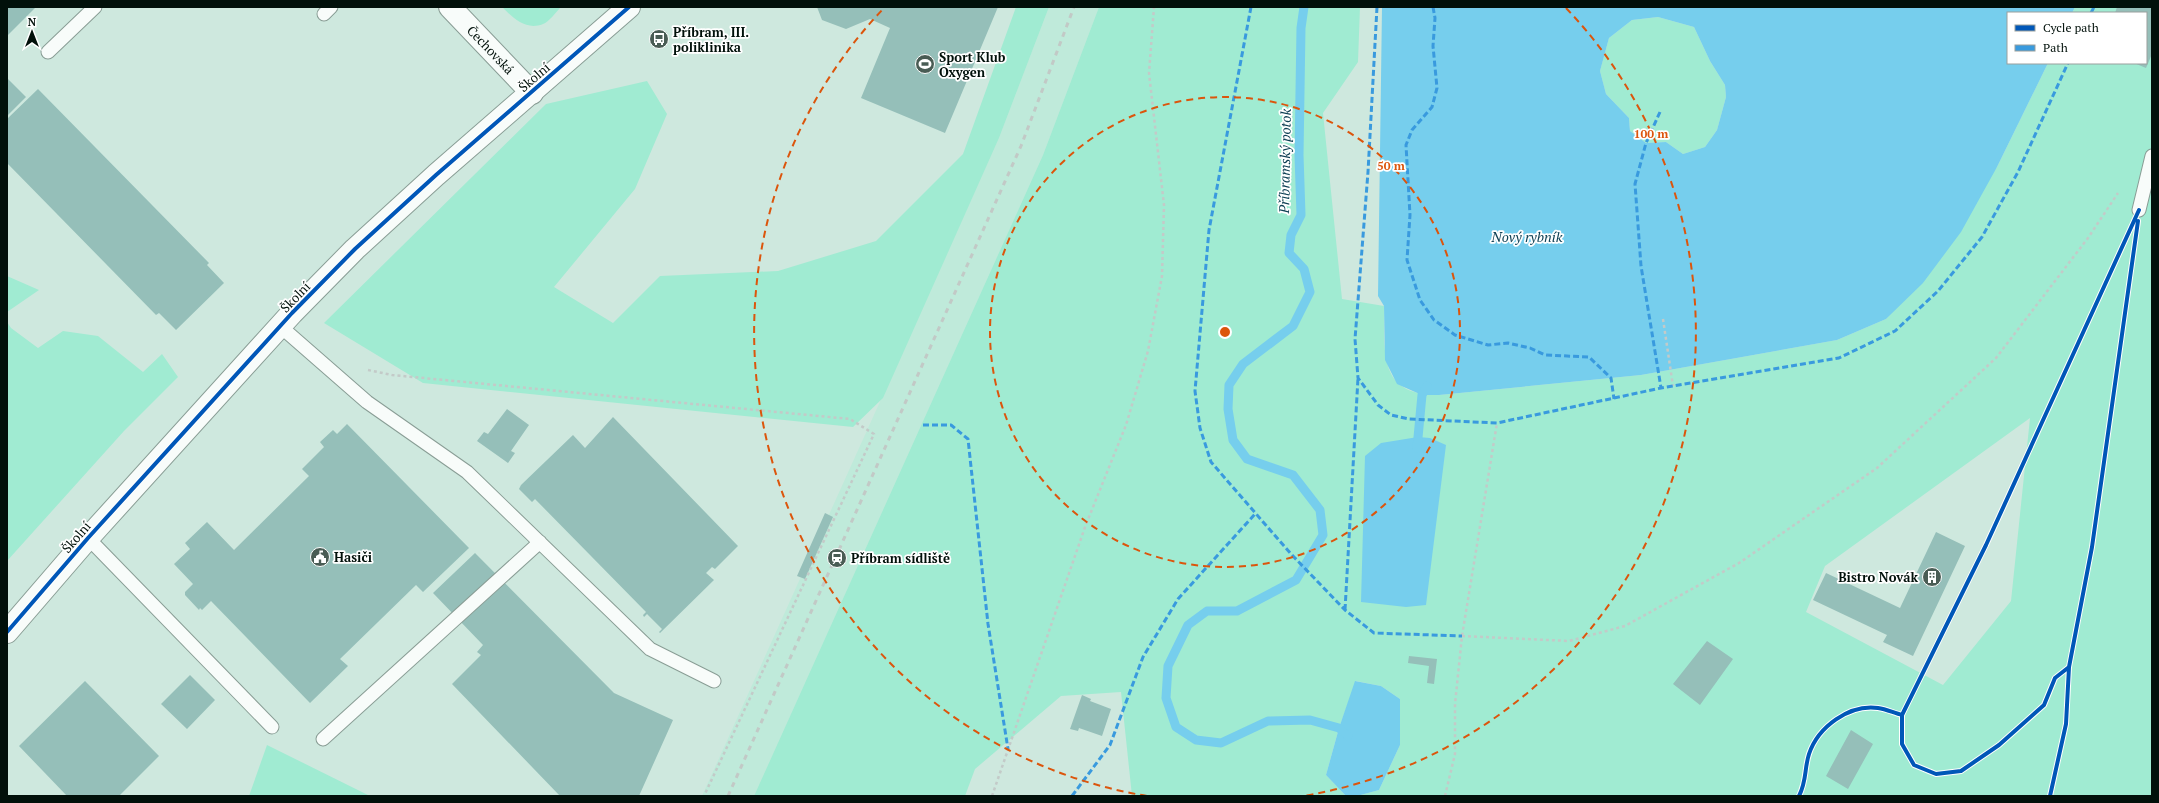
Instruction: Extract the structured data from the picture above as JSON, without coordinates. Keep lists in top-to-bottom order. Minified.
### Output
{"streets":{"street":["Čechovská","Školní"]},"crossings":[["Čechovská","Školní"]],"water":["Příbramský potok","Nový rybník"],"places":{"bus stop":["Příbram, III. poliklinika"],"sports":["Sport Klub Oxygen"],"public building":["Hasiči"],"station":["Příbram sídliště"],"building":["Bistro Novák"]},"legend":["Cycle path","Path"],"north":"top","rings":["100 m","50 m"]}
